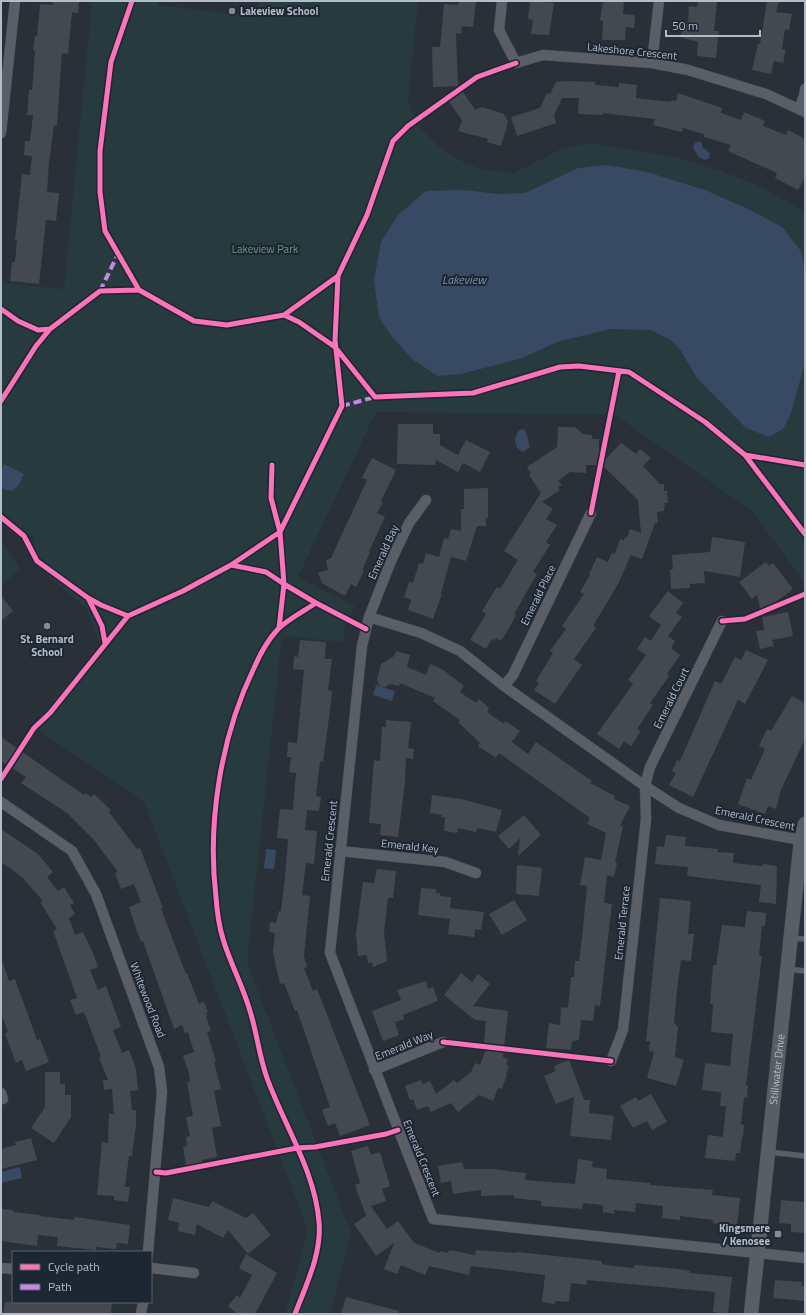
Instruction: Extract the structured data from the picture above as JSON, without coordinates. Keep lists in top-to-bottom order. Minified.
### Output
{"streets":{"street":["Lakeshore Crescent","Emerald Bay","Emerald Place","Emerald Court","Emerald Crescent","Emerald Key","Emerald Terrace","Whitewood Road","Emerald Way","Stillwater Drive"]},"crossings":[["Emerald Bay","Emerald Crescent"],["Emerald Place","Emerald Crescent"],["Emerald Court","Emerald Crescent"],["Emerald Court","Emerald Terrace"],["Emerald Crescent","Emerald Key"],["Emerald Crescent","Emerald Terrace"],["Emerald Crescent","Emerald Way"],["Emerald Crescent","Stillwater Drive"]],"water":["Lakeview"],"parks":["Lakeview Park"],"places":{"other":["Lakeview School","St. Bernard School"],"transit":["Kingsmere / Kenosee"]},"legend":["Cycle path","Path"],"scale_bar":"50 m"}
